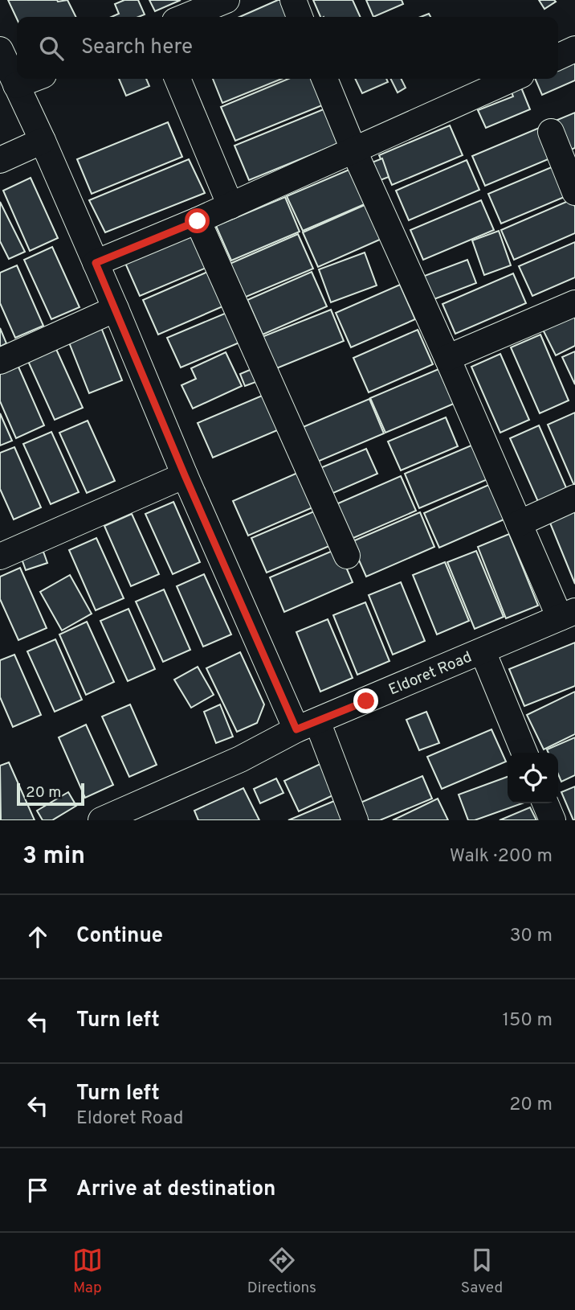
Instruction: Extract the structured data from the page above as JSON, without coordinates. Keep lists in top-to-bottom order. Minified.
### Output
{"streets":{"street":["Eldoret Road"]},"scale_bar":"20 m","page":{"search":"Search here","scale":"20 m","heading":["3 min","Walk · 200 m"],"list":[["Continue","30 m"],["Turn left","150 m"],["Turn left","Eldoret Road","20 m"],"Arrive at destination"],"nav":["Map","Directions","Saved"]}}
